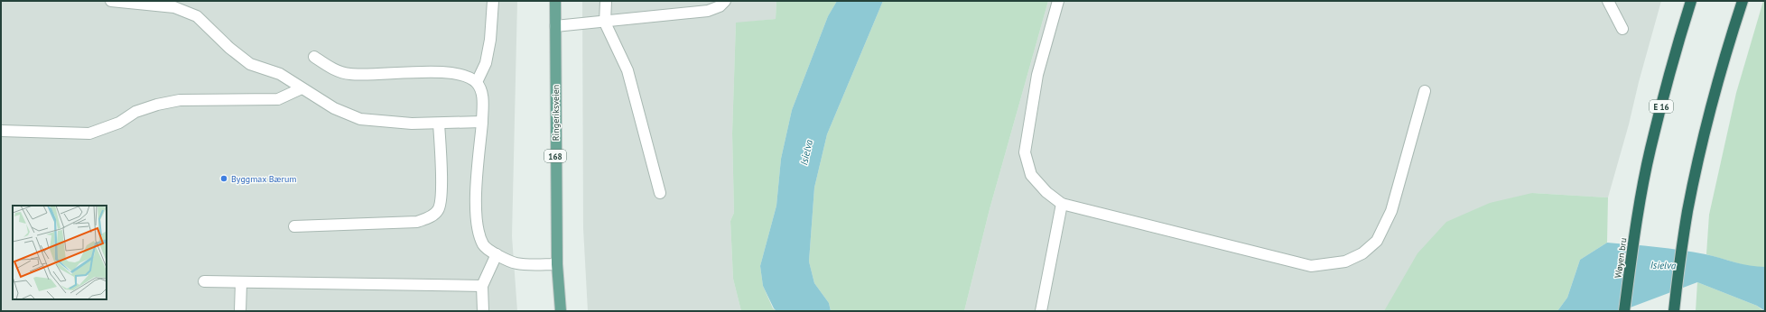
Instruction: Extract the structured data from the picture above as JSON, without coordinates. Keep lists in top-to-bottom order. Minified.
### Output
{"streets":{"highway":["E 16","Wøyen bru"],"main road":["Ringeriksveien","168"]},"water":["Isielva"],"places":["Byggmax Bærum"]}
